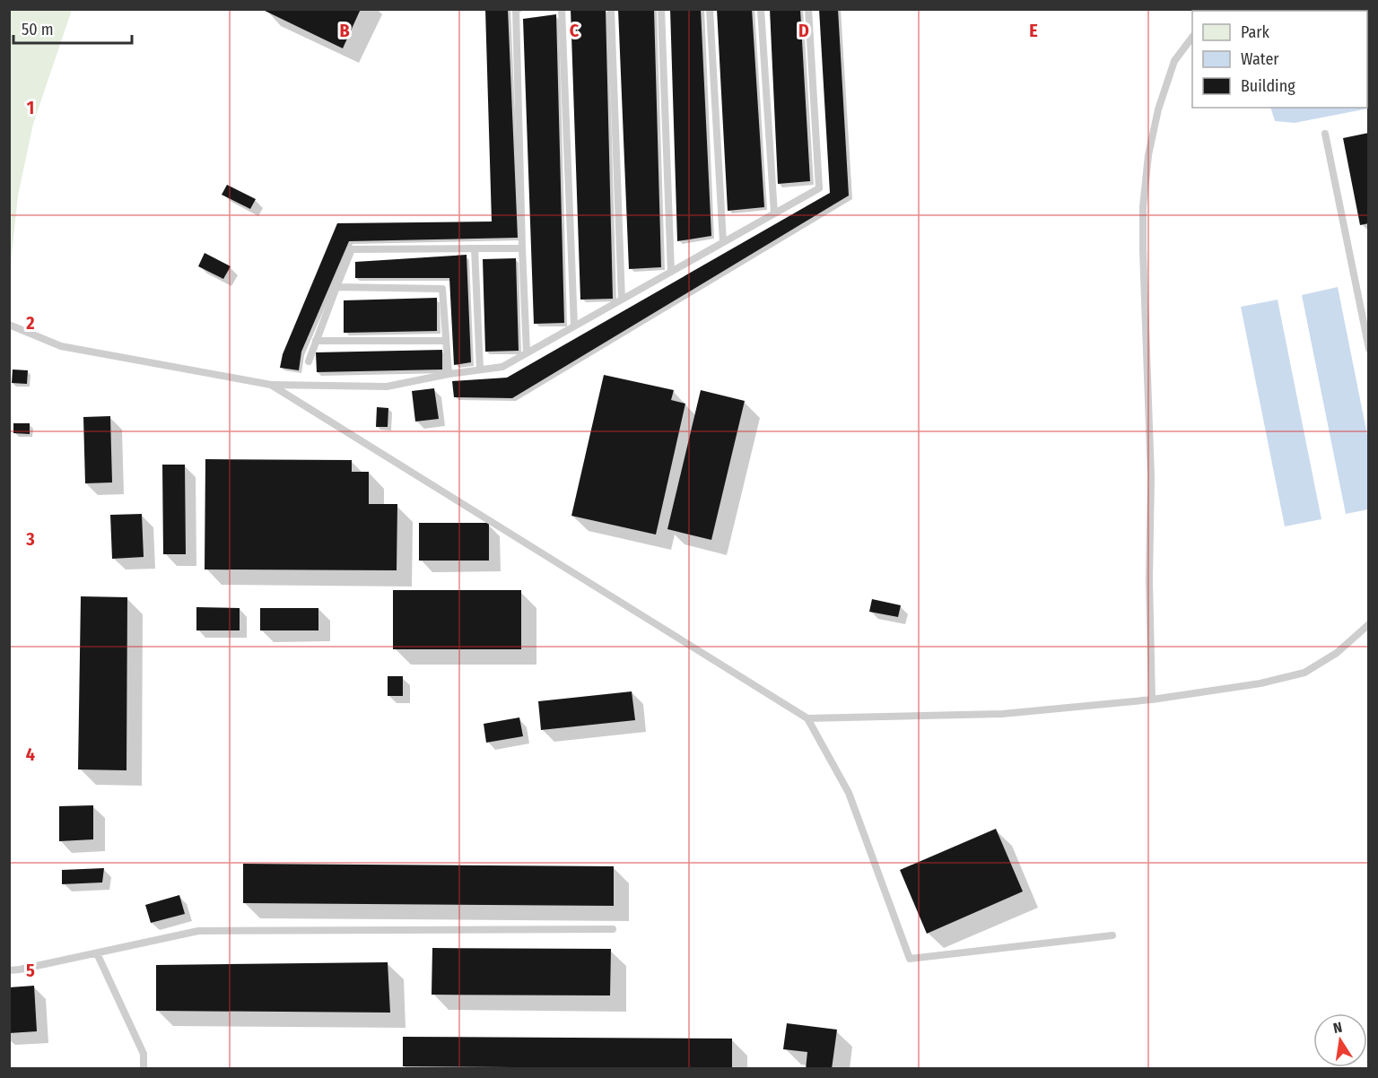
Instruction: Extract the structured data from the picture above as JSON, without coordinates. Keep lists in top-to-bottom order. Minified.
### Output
{"legend":["Park","Water","Building"],"scale_bar":"50 m","north":"top","grid":{"columns":["B","C","D","E"],"rows":["1","2","3","4","5"]}}
